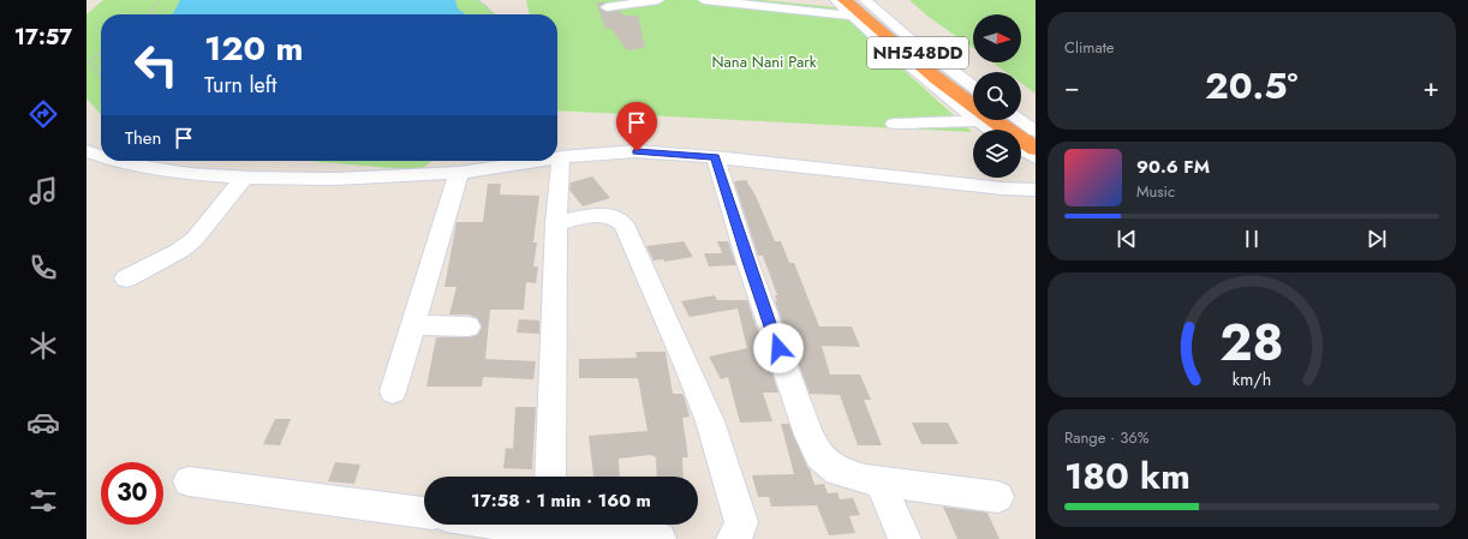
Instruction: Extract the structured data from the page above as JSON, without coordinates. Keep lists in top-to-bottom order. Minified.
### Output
{"streets":{"highway":["NH548DD"]},"parks":["Nana Nani Park"],"north":"right","page":{"tabs":"17:57","tile":["Climate",["Range · 36%","180 km"]],"turn":["120 m","Turn left"],"heat":["−","20.5°","+"],"then":"Then","song":["90.6 FM","Music"],"limit":"30","trip":"17:58 · 1 min · 160 m","gauge":["28","km/h"]}}
